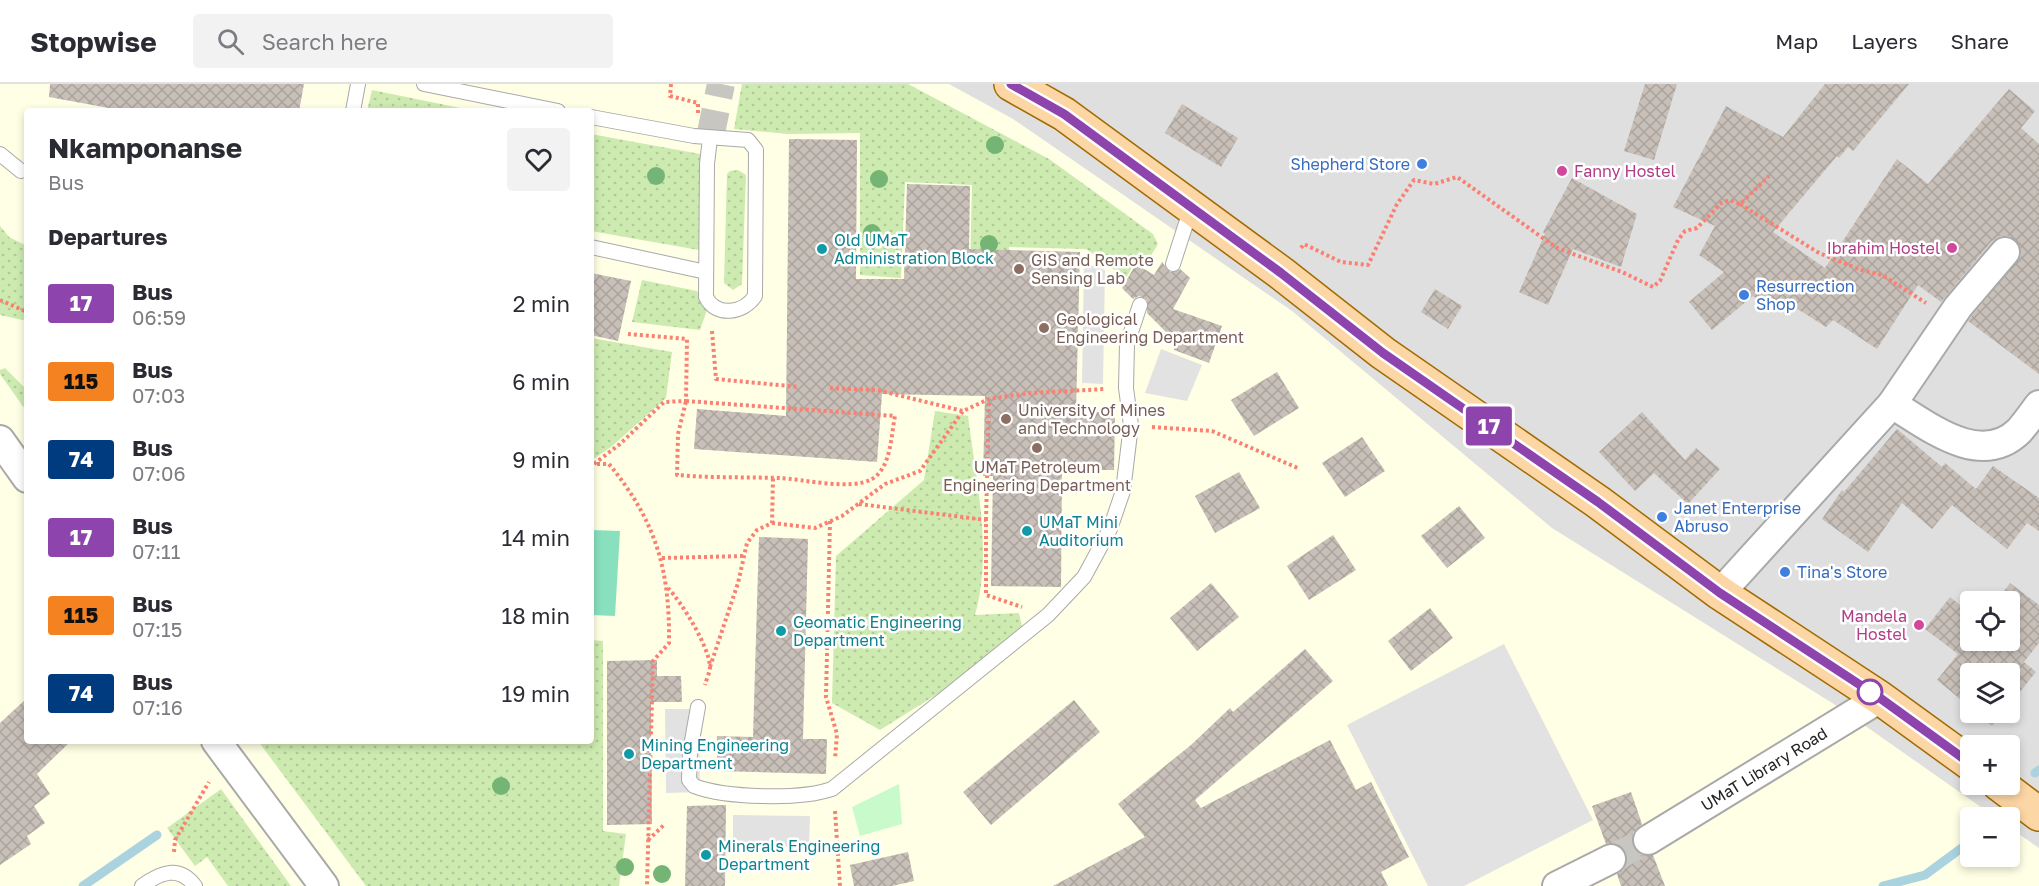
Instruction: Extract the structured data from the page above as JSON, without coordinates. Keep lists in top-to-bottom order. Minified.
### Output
{"streets":{"street":["UMaT Library Road"]},"places":["Shepherd Store","Fanny Hostel","Ibrahim Hostel","Old UMaT Administration Block","GIS and Remote Sensing Lab","Resurrection Shop","Geological Engineering Department","University of Mines and Technology","UMaT Petroleum Engineering Department","Janet Enterprise Abruso","UMaT Mini Auditorium","Tina's Store","Mandela Hostel","Geomatic Engineering Department","Mining Engineering Department","Minerals Engineering Department"],"lines":["bus line 17"],"page":{"header":"Stopwise","search":"Search here","nav":["Map","Layers","Share"],"on_map":"17","heading":[["Nkamponanse","Bus"],"Departures"],"list":[{"mark":"17","name":"Bus","note":"06:59","value":"2 min"},{"mark":"115","name":"Bus","note":"07:03","value":"6 min"},{"mark":"74","name":"Bus","note":"07:06","value":"9 min"},{"mark":"17","name":"Bus","note":"07:11","value":"14 min"},{"mark":"115","name":"Bus","note":"07:15","value":"18 min"},{"mark":"74","name":"Bus","note":"07:16","value":"19 min"}],"map_buttons":["+","−"]}}
